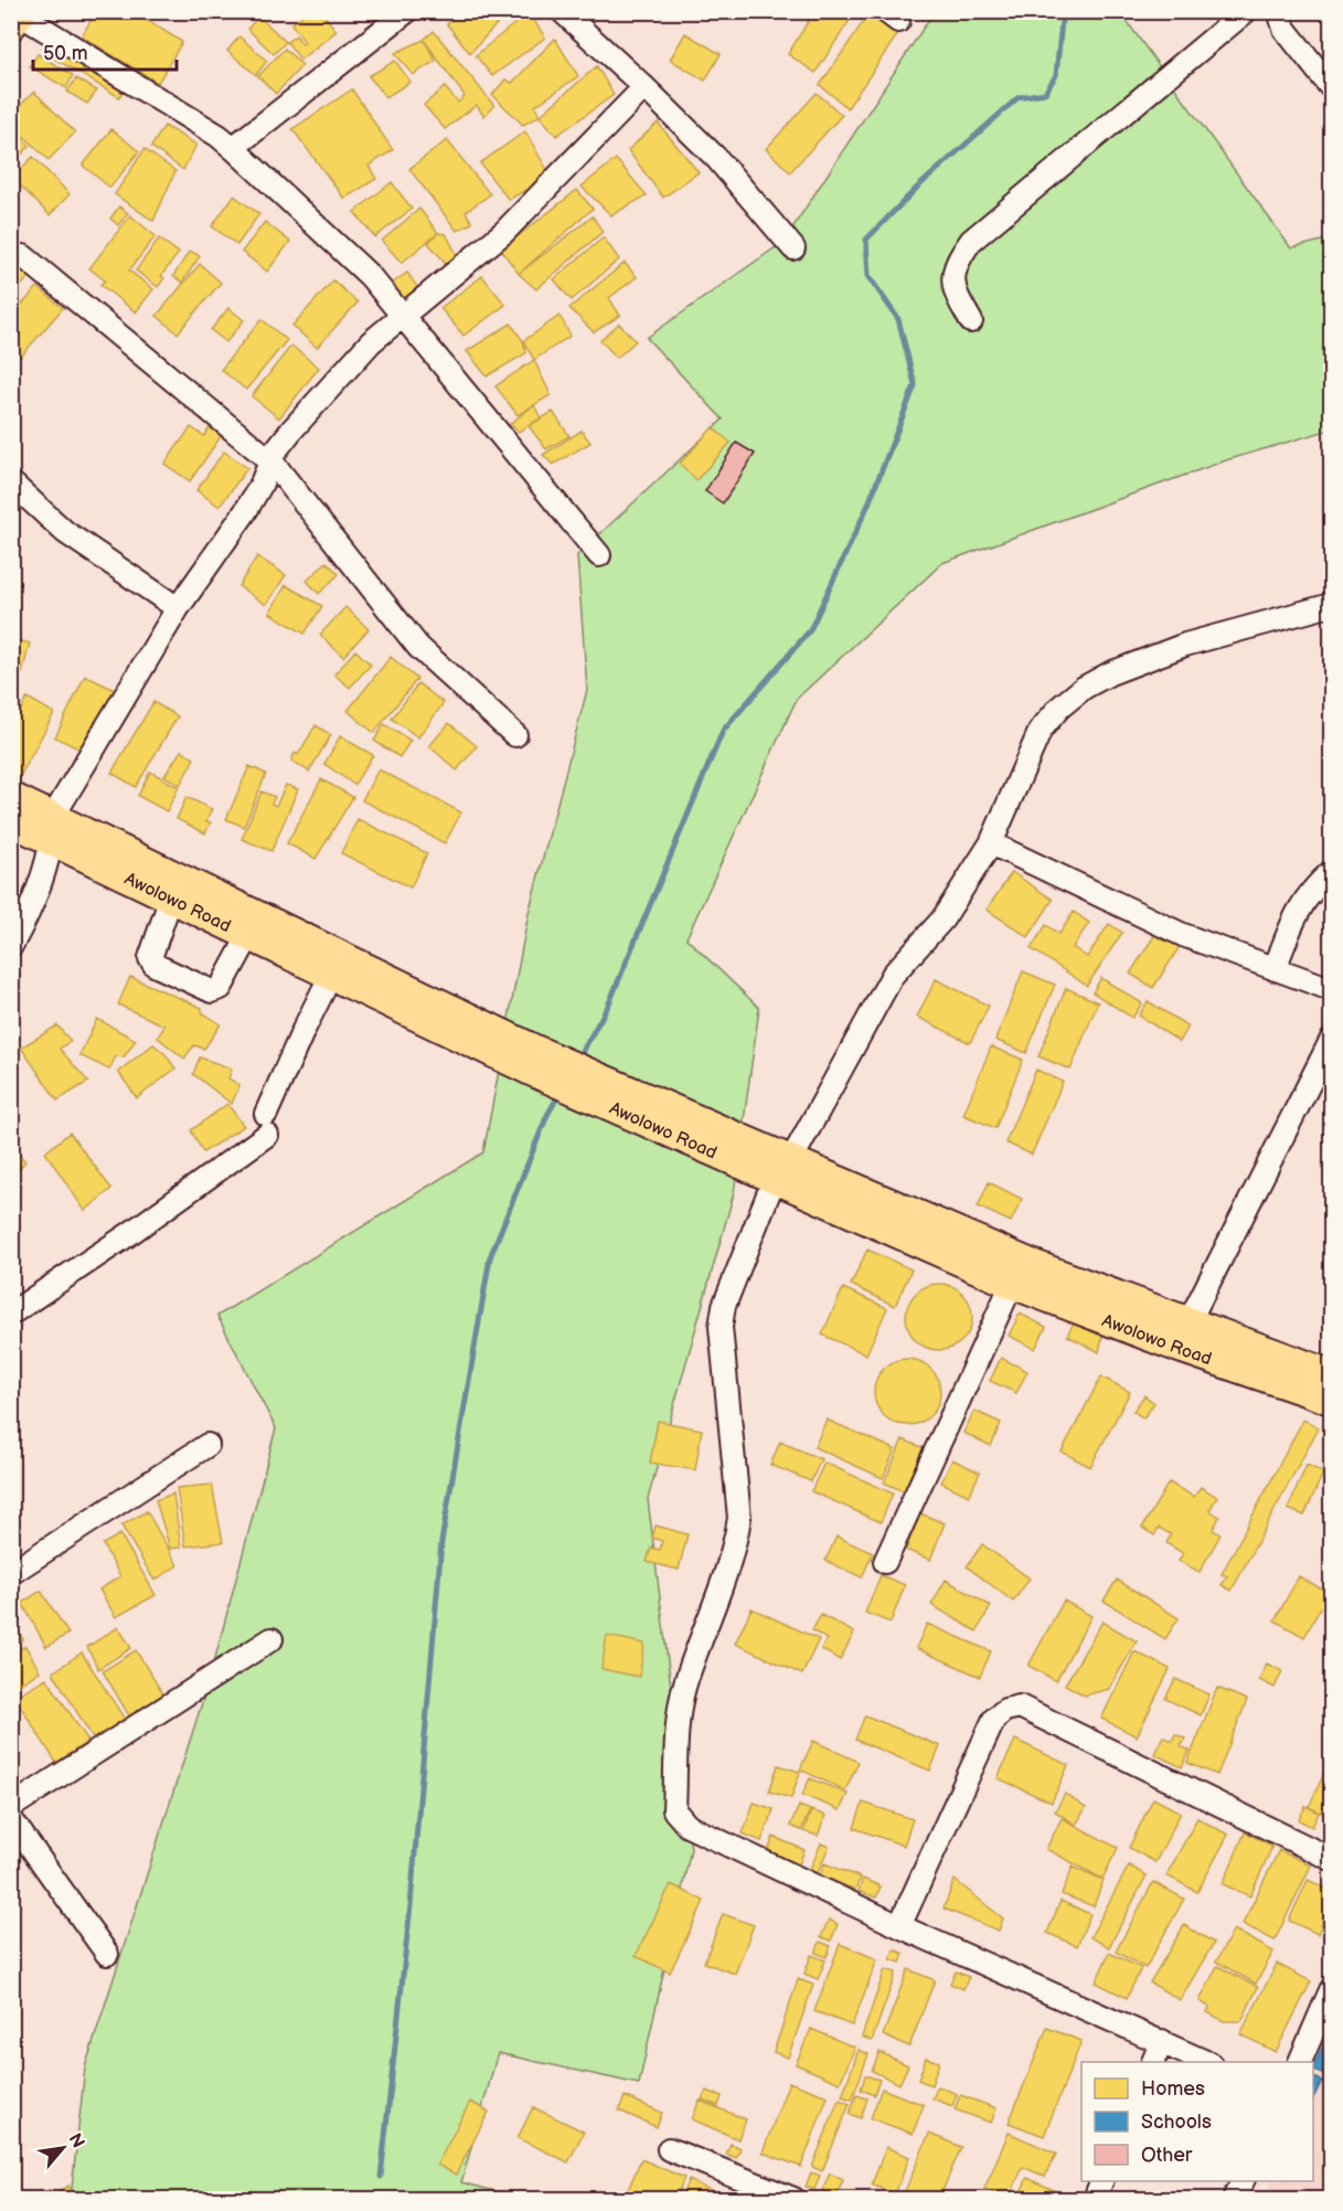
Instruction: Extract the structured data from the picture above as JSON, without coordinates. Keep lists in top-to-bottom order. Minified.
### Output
{"streets":{"main road":["Awolowo Road"]},"legend":["Homes","Schools","Other"],"scale_bar":"50 m","north":"top right"}
